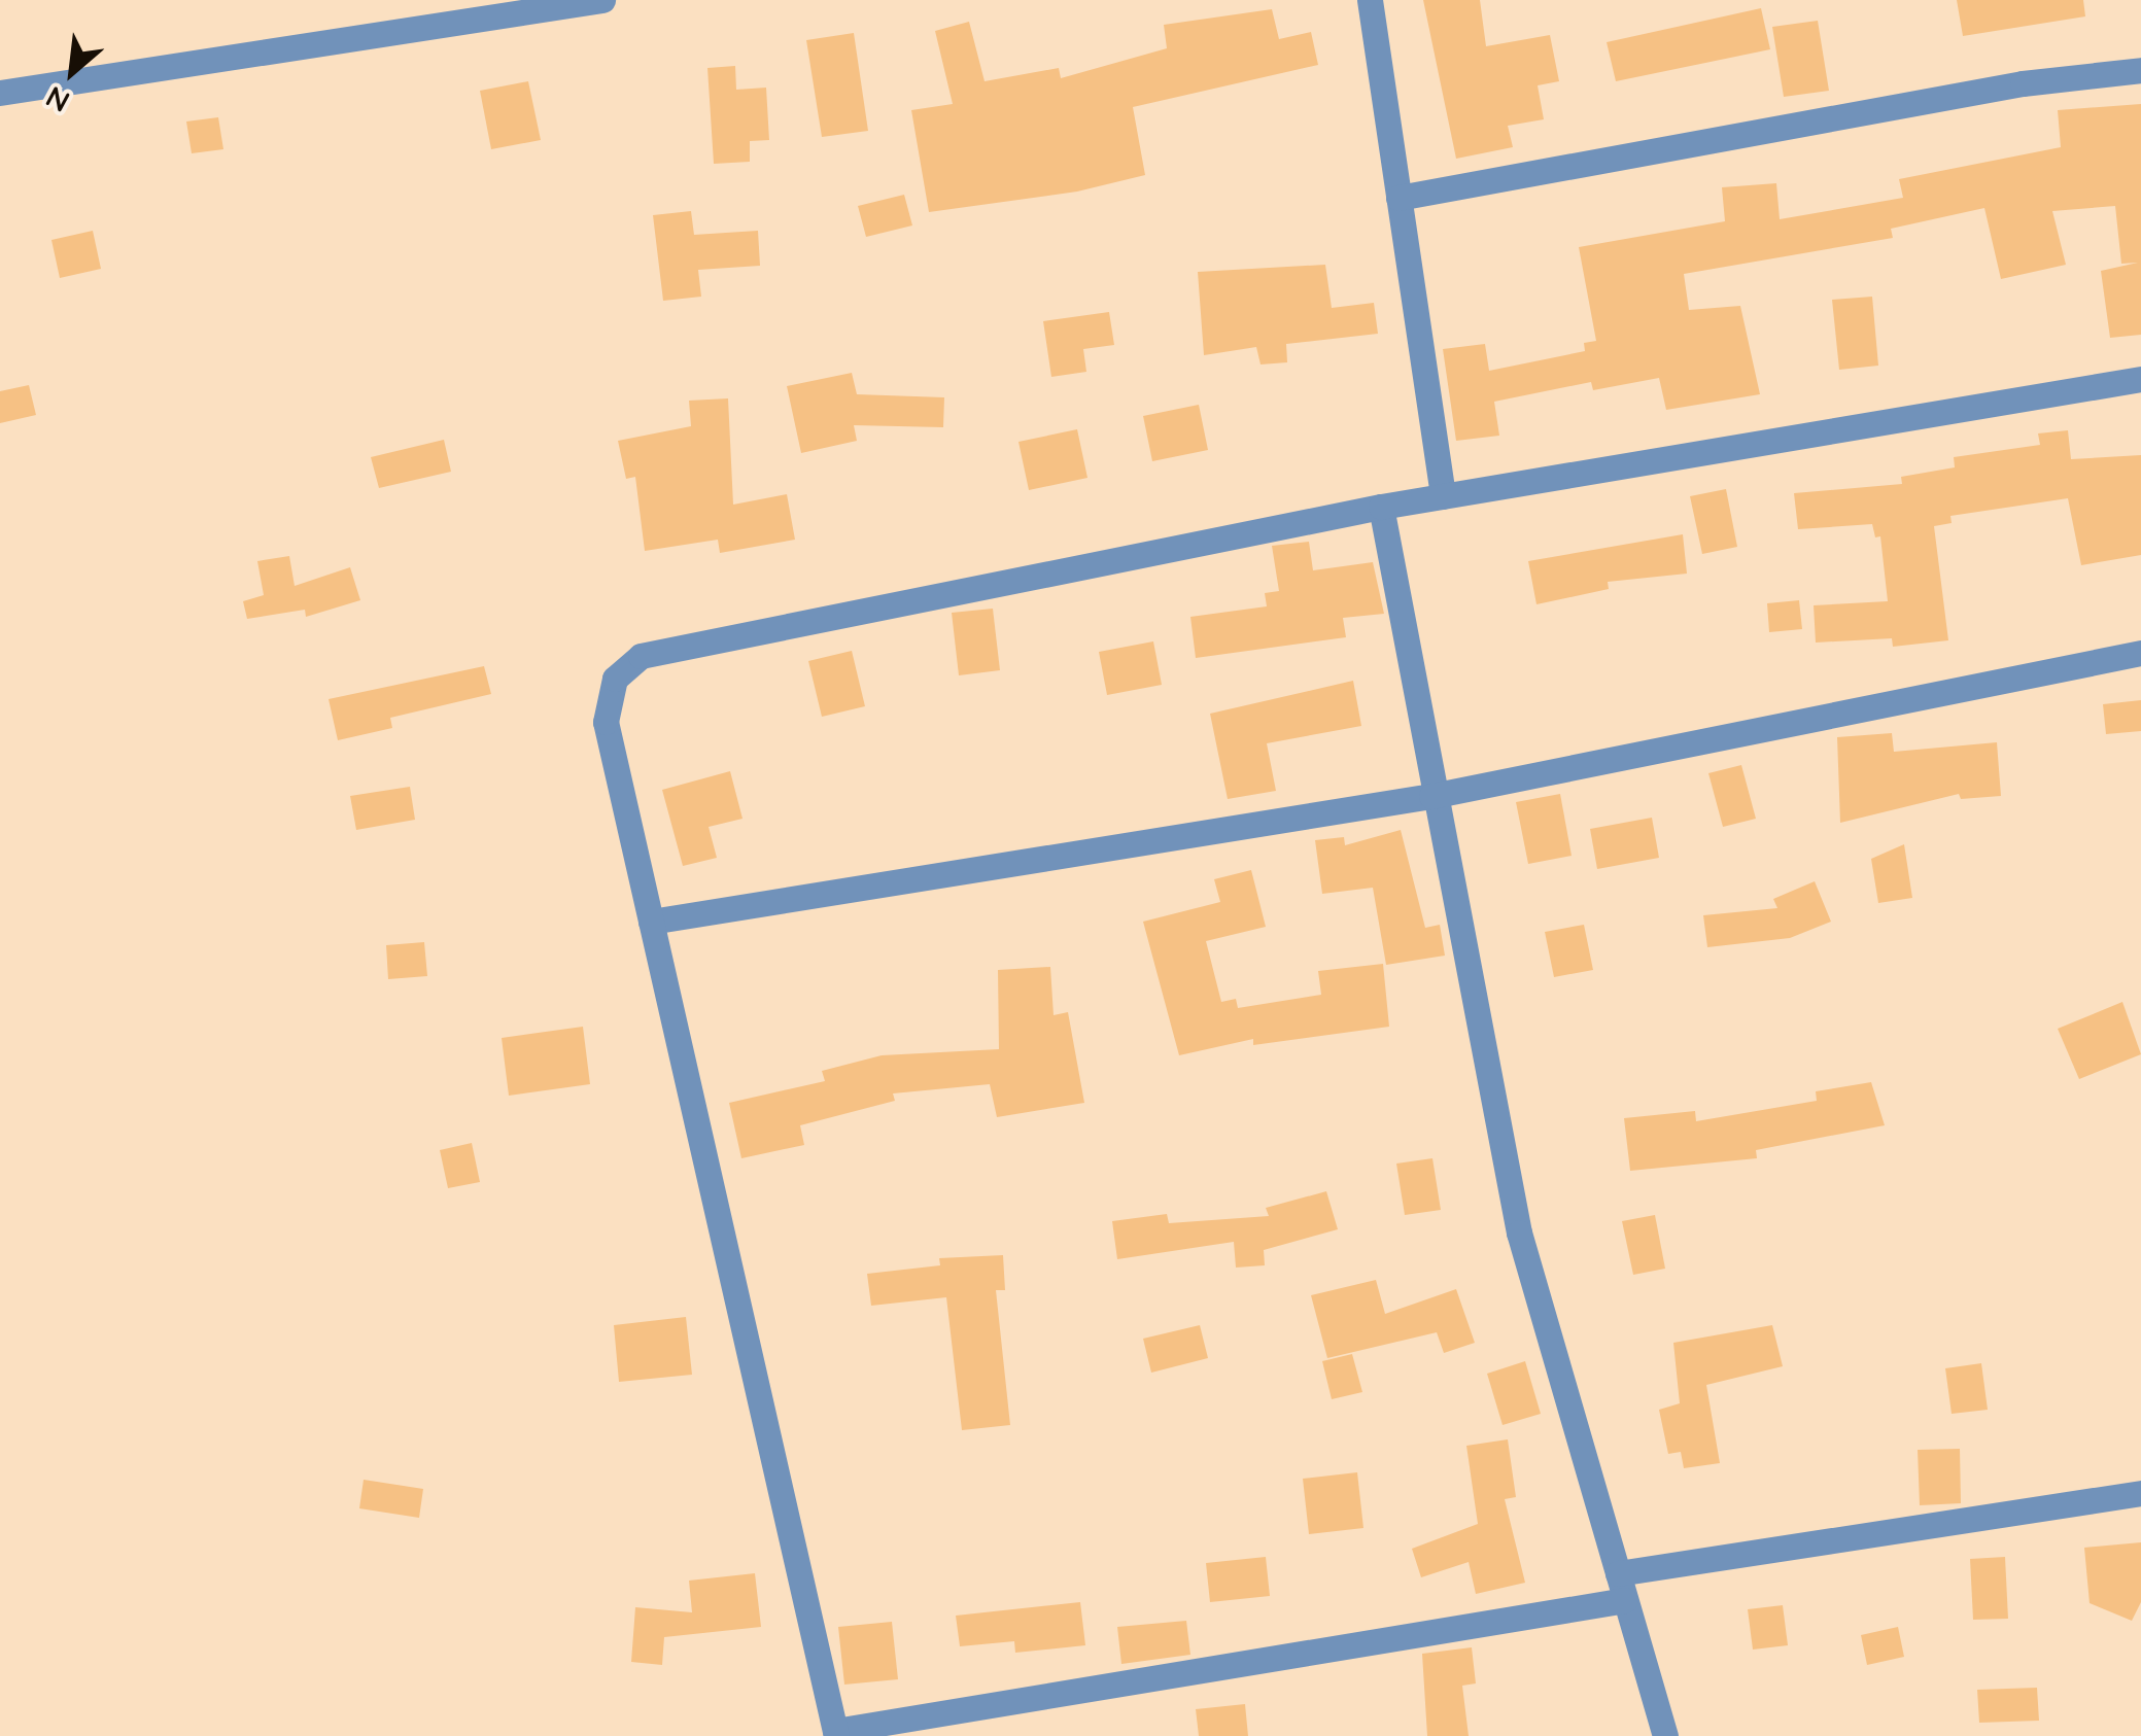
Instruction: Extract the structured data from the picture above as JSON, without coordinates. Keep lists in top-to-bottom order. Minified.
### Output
{"north":"bottom left"}
